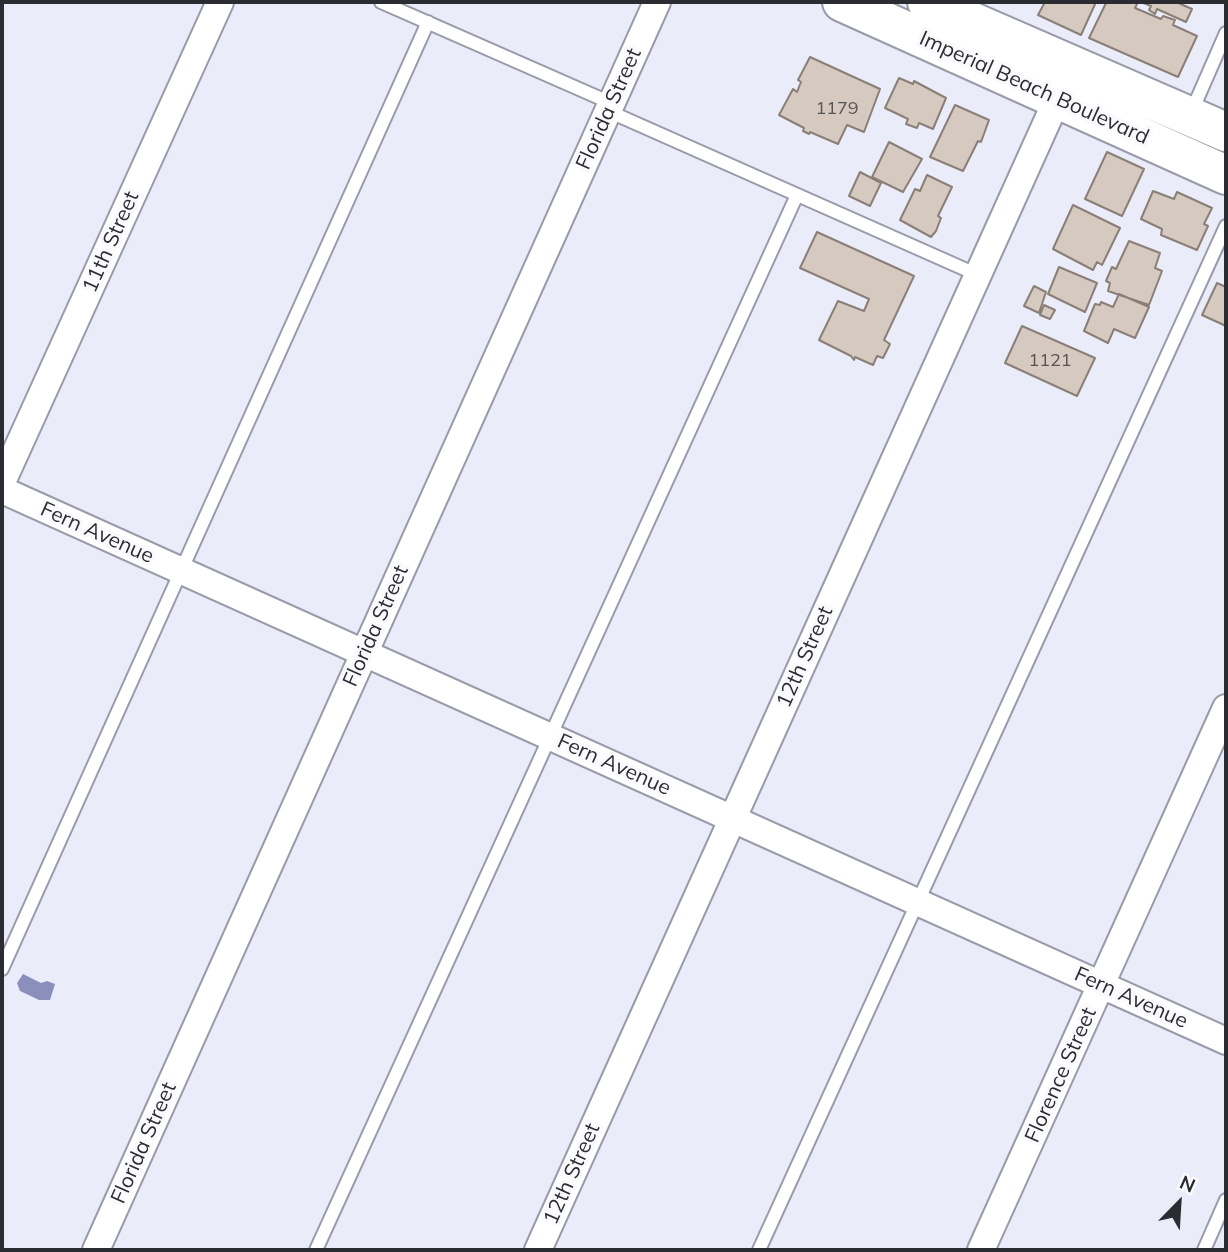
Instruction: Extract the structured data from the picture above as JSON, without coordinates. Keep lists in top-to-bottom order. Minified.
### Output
{"streets":{"main road":["Imperial Beach Boulevard"],"street":["Florida Street","11th Street","Fern Avenue","12th Street","Florence Street"]},"crossings":[["Imperial Beach Boulevard","12th Street"],["Florida Street","Fern Avenue"],["Fern Avenue","12th Street"],["Fern Avenue","Florence Street"]],"house_numbers":["1179","1121"],"north":"top right"}
